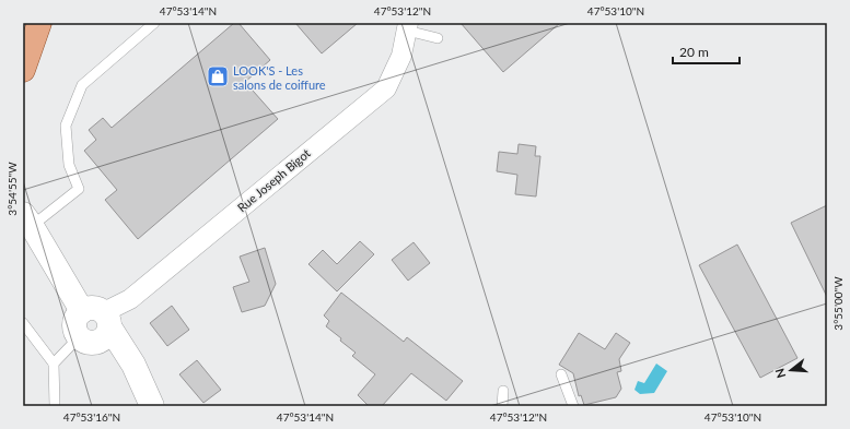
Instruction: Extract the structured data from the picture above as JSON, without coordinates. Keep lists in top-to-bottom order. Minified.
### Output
{"streets":{"street":["Rue Joseph Bigot"]},"places":{"shop":["LOOK'S - Les salons de coiffure"]},"scale_bar":"20 m","north":"left","coordinates":["47°53'14\"N","47°53'12\"N","47°53'10\"N","3°54'55\"W","3°55'00\"W","47°53'16\"N"]}
